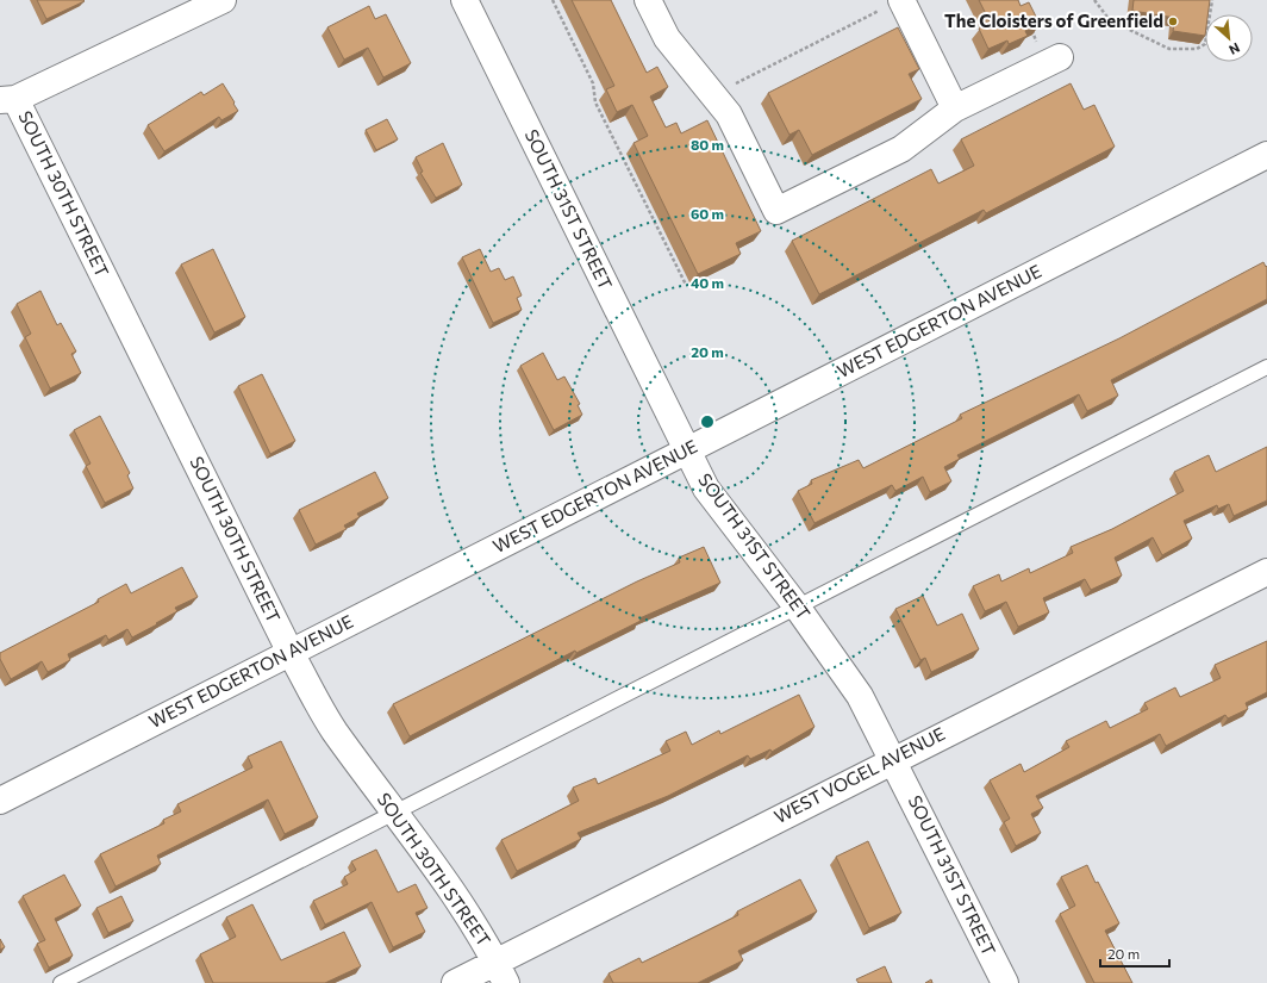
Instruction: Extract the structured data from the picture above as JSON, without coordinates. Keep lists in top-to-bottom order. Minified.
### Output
{"streets":{"street":["SOUTH 30TH STREET","SOUTH 31ST STREET","WEST EDGERTON AVENUE","WEST VOGEL AVENUE"]},"crossings":[["SOUTH 30TH STREET","WEST EDGERTON AVENUE"],["SOUTH 30TH STREET","WEST VOGEL AVENUE"],["SOUTH 31ST STREET","WEST EDGERTON AVENUE"],["SOUTH 31ST STREET","WEST VOGEL AVENUE"]],"places":["The Cloisters of Greenfield"],"scale_bar":"20 m","north":"bottom right","rings":["80 m","60 m","40 m","20 m"]}
